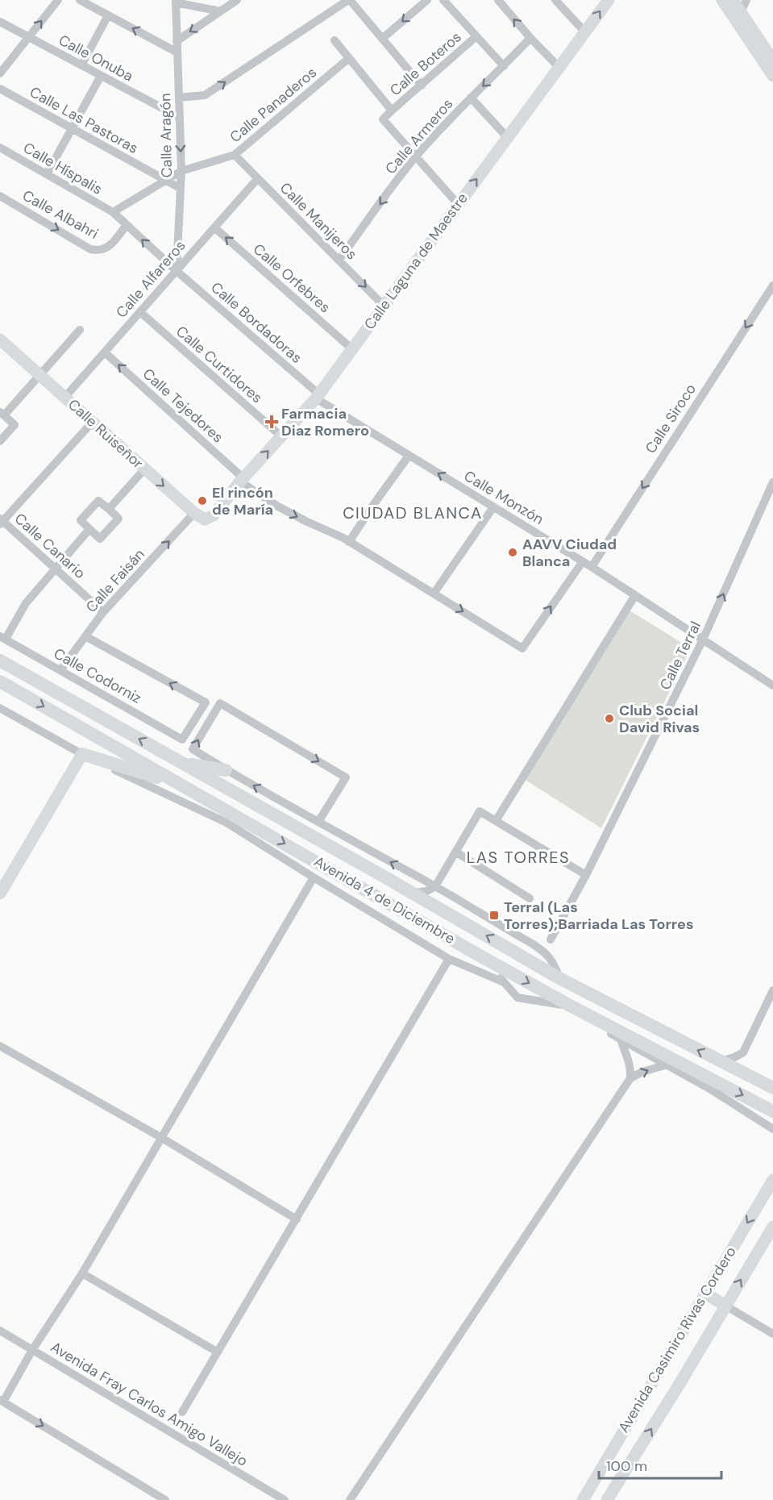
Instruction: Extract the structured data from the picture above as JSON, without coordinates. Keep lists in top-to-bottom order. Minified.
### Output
{"streets":{"main road":["Avenida 4 de Diciembre"],"street":["Calle Onuba","Calle Boteros","Calle Panaderos","Calle Las Pastoras","Calle Aragón","Calle Armeros","Calle Híspalis","Calle Albahri","Calle Manijeros","Calle Laguna de Maestre","Calle Orfebres","Calle Alfareros","Calle Bordadoras","Calle Curtidores","Calle Tejedores","Calle Siroco","Calle Ruiseñor","Calle Monzón","Calle Canario","Calle Faisán","Calle Terral","Calle Codorniz","Avenida Casimiro Rivas Cordero","Avenida Fray Carlos Amigo Vallejo"]},"crossings":[["Calle Onuba","Calle Aragón"],["Calle Panaderos","Calle Las Pastoras"],["Calle Panaderos","Calle Aragón"],["Calle Panaderos","Calle Híspalis"],["Calle Panaderos","Calle Manijeros"],["Calle Las Pastoras","Calle Aragón"],["Calle Aragón","Calle Alfareros"],["Calle Aragón","Calle Bordadoras"],["Calle Armeros","Calle Manijeros"],["Calle Híspalis","Calle Albahri"],["Calle Híspalis","Calle Bordadoras"],["Calle Albahri","Calle Bordadoras"],["Calle Manijeros","Calle Laguna de Maestre"],["Calle Manijeros","Calle Alfareros"],["Calle Laguna de Maestre","Calle Orfebres"],["Calle Laguna de Maestre","Calle Bordadoras"],["Calle Laguna de Maestre","Calle Curtidores"],["Calle Laguna de Maestre","Calle Tejedores"],["Calle Laguna de Maestre","Calle Ruiseñor"],["Calle Laguna de Maestre","Calle Monzón"],["Calle Laguna de Maestre","Calle Faisán"],["Calle Orfebres","Calle Alfareros"],["Calle Alfareros","Calle Bordadoras"],["Calle Alfareros","Calle Curtidores"],["Calle Alfareros","Calle Tejedores"],["Calle Alfareros","Calle Ruiseñor"],["Calle Bordadoras","Calle Monzón"],["Calle Tejedores","Calle Monzón"],["Calle Siroco","Calle Monzón"],["Calle Ruiseñor","Calle Faisán"],["Calle Monzón","Calle Terral"],["Calle Canario","Calle Faisán"],["Calle Faisán","Calle Codorniz"]],"one_way":["Calle Armeros","Calle Albahri","Calle Orfebres","Calle Siroco"],"districts":["CIUDAD BLANCA","LAS TORRES"],"places":{"health":["Farmacia Diaz Romero"],"other":["El rincón de María","AAVV Ciudad Blanca","Club Social David Rivas"],"transit":["Terral (Las Torres);Barriada Las Torres"]},"scale_bar":"100 m"}
